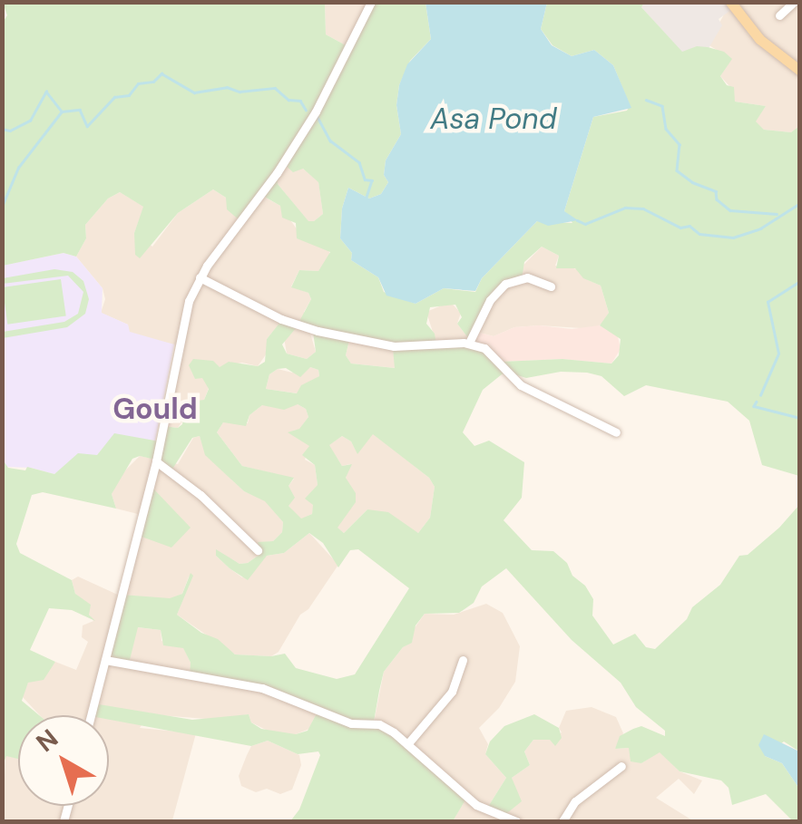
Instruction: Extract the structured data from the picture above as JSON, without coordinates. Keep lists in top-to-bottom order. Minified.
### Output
{"districts":["Gould"],"water":["Asa Pond"],"north":"top left"}
